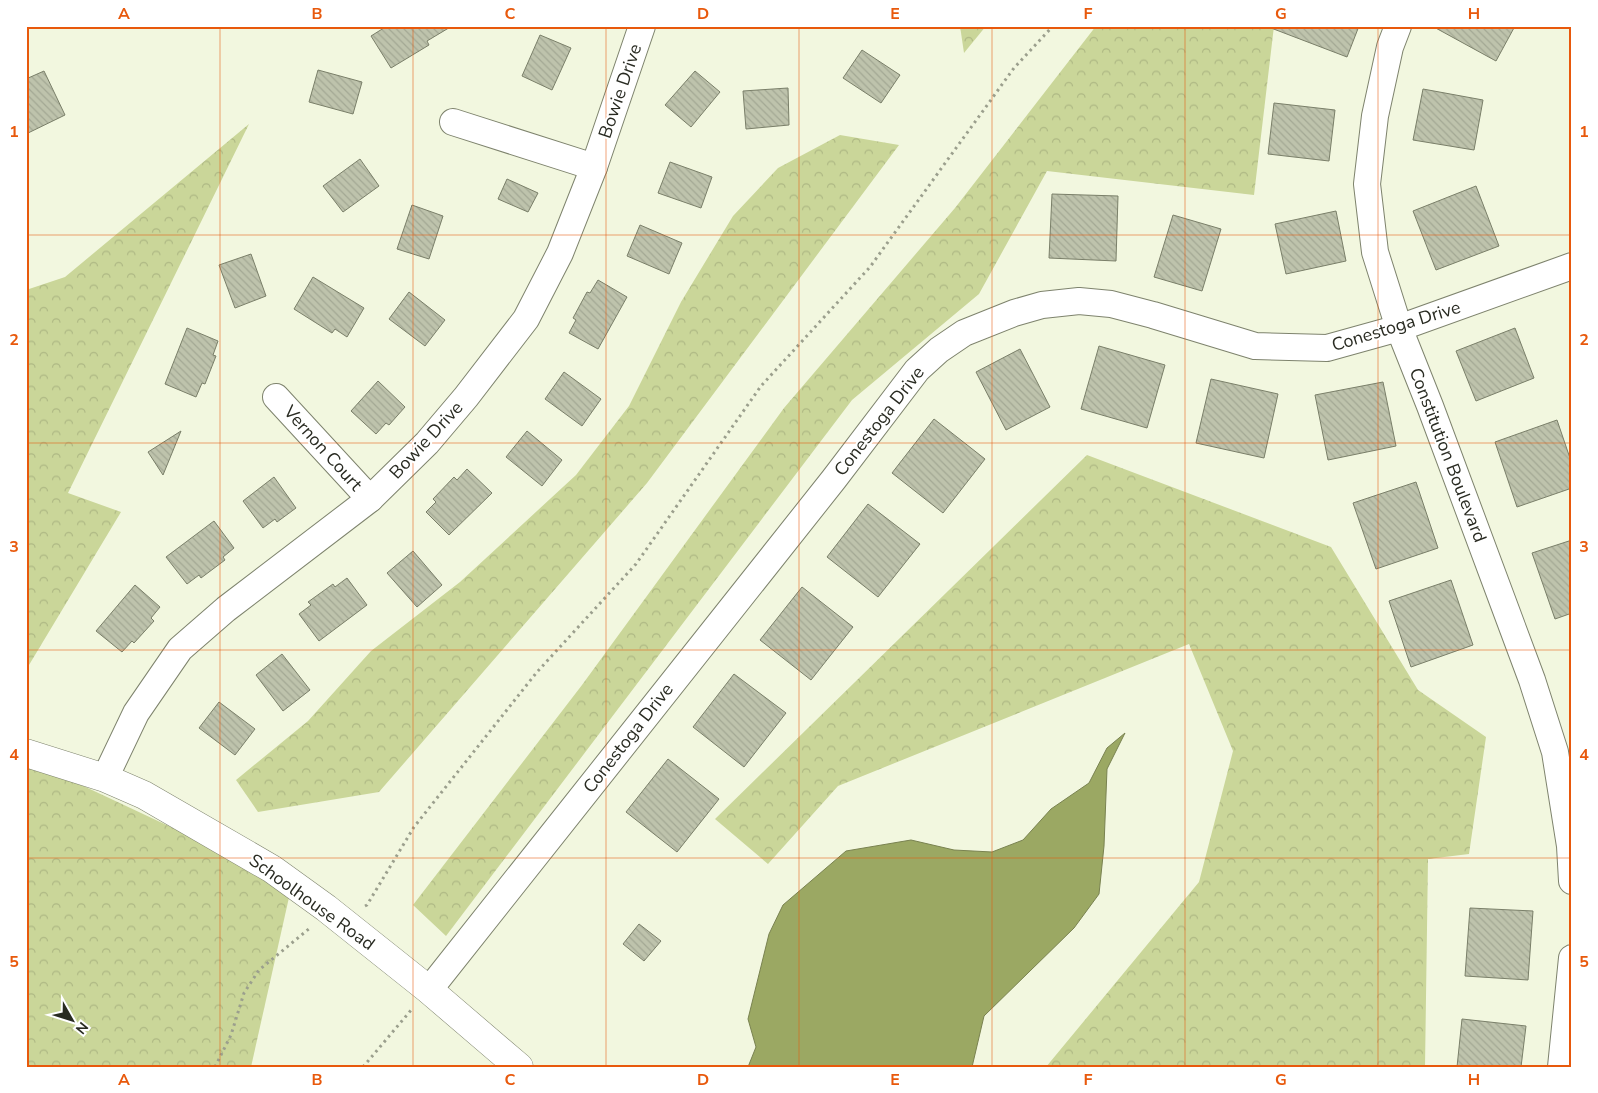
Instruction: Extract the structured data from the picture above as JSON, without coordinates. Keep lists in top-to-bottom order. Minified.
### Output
{"streets":{"street":["Bowie Drive","Conestoga Drive","Vernon Court","Constitution Boulevard","Schoolhouse Road"]},"crossings":[["Bowie Drive","Vernon Court"],["Bowie Drive","Schoolhouse Road"],["Conestoga Drive","Constitution Boulevard"],["Conestoga Drive","Schoolhouse Road"]],"north":"bottom right","grid":{"columns":["A","B","C","D","E","F","G","H"],"rows":["1","2","3","4","5"]}}
